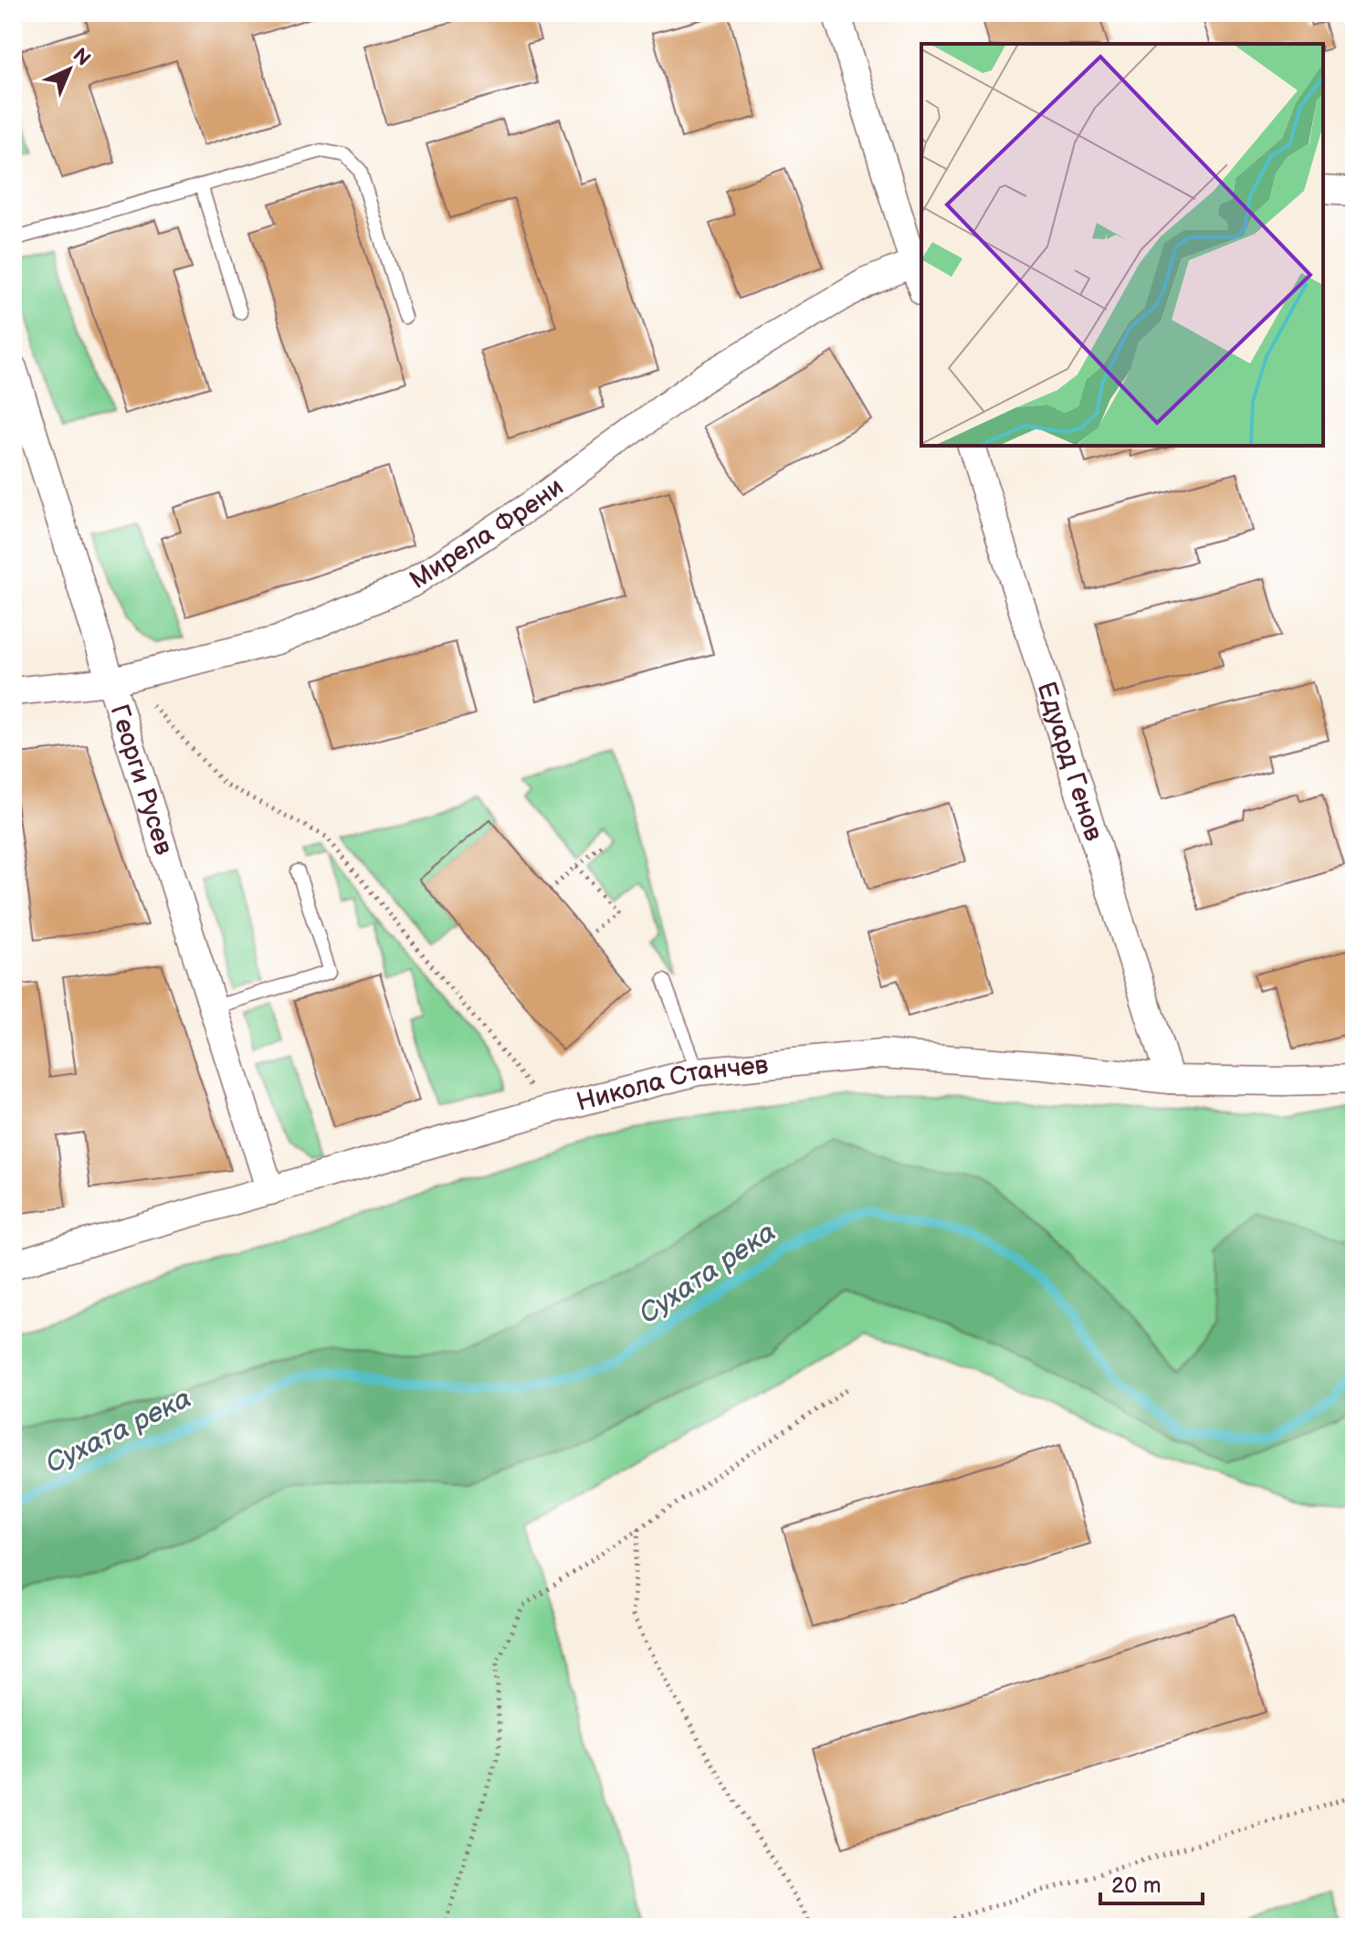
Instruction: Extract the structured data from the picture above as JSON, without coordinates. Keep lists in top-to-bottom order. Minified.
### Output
{"streets":{"street":["Мирела Френи","Едуард Генов","Георги Русев","Никола Станчев"]},"crossings":[["Мирела Френи","Георги Русев"],["Едуард Генов","Никола Станчев"],["Георги Русев","Никола Станчев"]],"water":["Сухата река"],"scale_bar":"20 m","north":"top right"}
